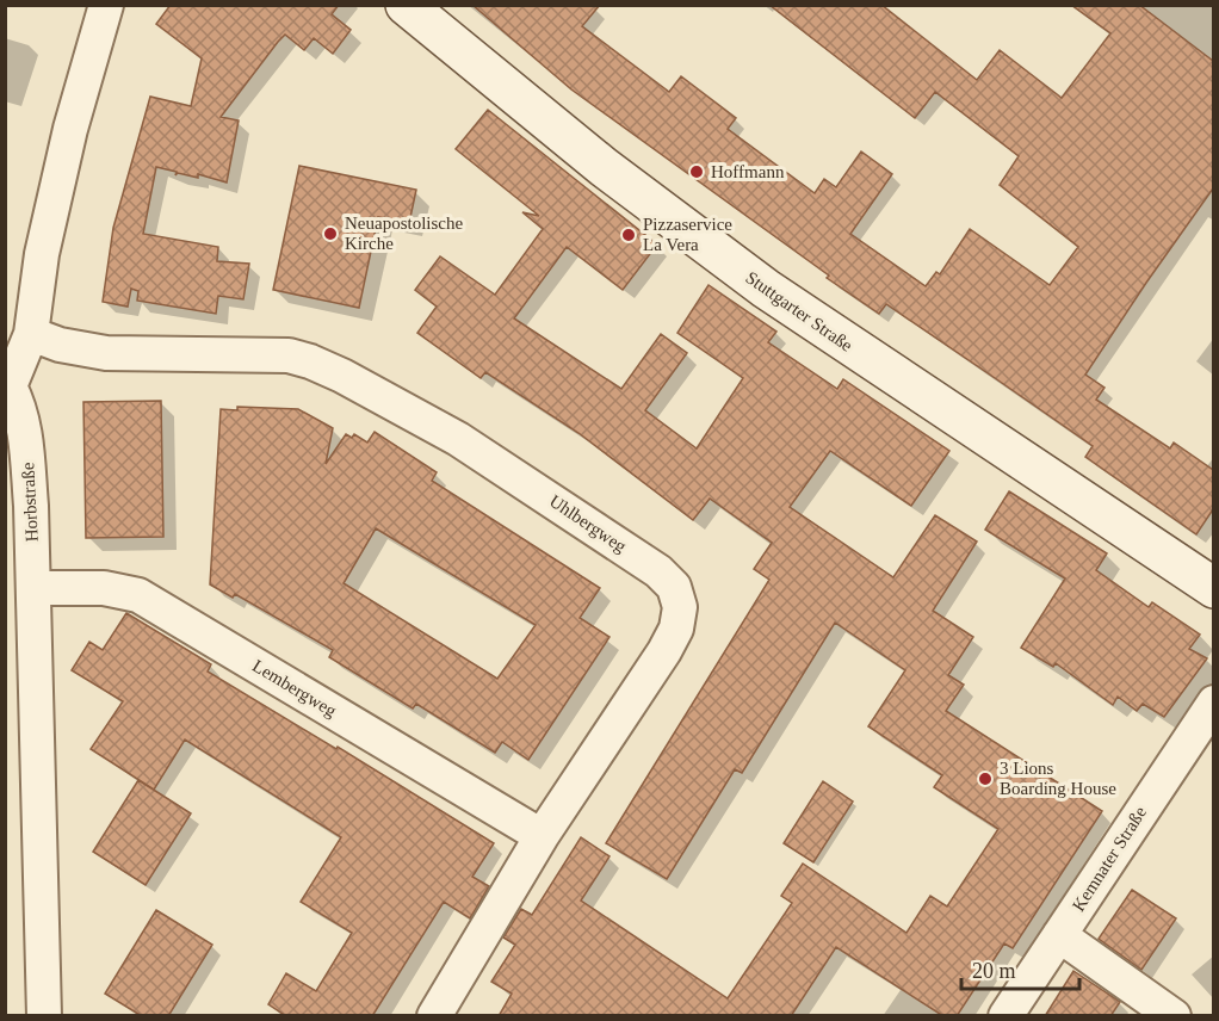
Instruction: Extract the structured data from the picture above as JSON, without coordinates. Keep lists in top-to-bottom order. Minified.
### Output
{"streets":{"main road":["Stuttgarter Straße"],"street":["Horbstraße","Uhlbergweg","Lembergweg","Kemnater Straße"]},"crossings":[["Horbstraße","Uhlbergweg"],["Horbstraße","Lembergweg"],["Uhlbergweg","Lembergweg"]],"places":["Hoffmann","Neuapostolische Kirche","Pizzaservice La Vera","3 Lions Boarding House"],"scale_bar":"20 m"}
